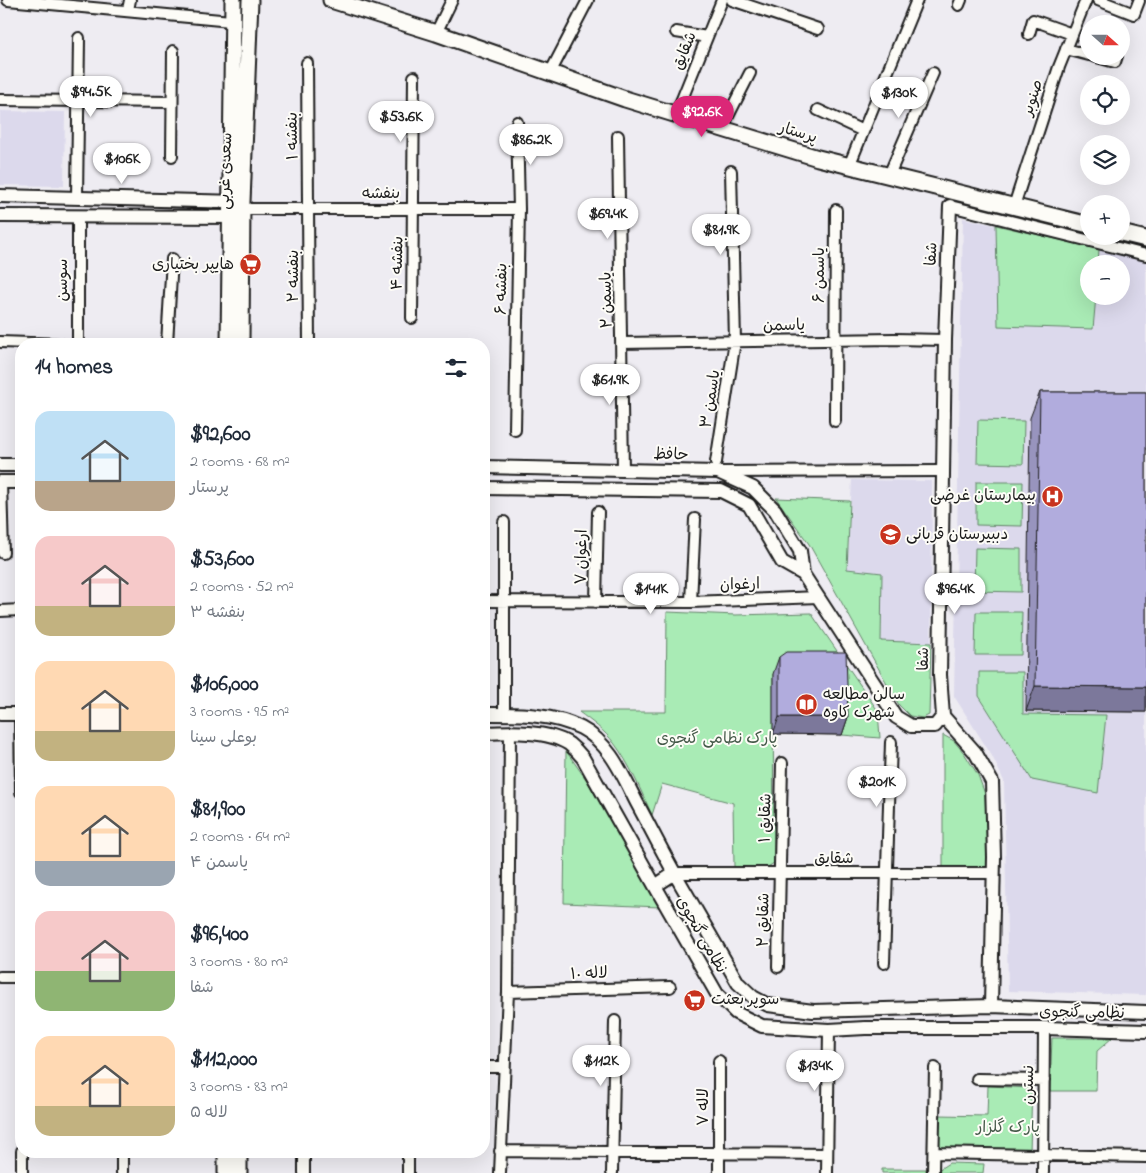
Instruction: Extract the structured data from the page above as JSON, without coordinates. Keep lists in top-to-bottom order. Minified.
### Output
{"streets":{"main road":["پرستار","سعدی غربی"],"street":["شقایق","صنوبر","بنفشه ۱","بنفشه","شفا","بنفشه ۴","یاسمن ۶","بنفشه ۲","سوسن","بنفشه ۶","یاسمن ۲","یاسمن","یاسمن ۳","حافظ","ارغوان ۷","ارغوان","شقایق ۱","شقایق ۲","نظامی گنجوی","لاله ۱۰","نسترن","لاله ۷"]},"crossings":[["شقایق","پرستار"],["شقایق","شقایق ۱"],["شقایق","شقایق ۲"],["شقایق","نظامی گنجوی"],["صنوبر","پرستار"],["بنفشه ۱","بنفشه"],["بنفشه ۱","بنفشه ۲"],["سعدی غربی","بنفشه"],["بنفشه","بنفشه ۴"],["بنفشه","بنفشه ۲"],["بنفشه","بنفشه ۶"],["شفا","یاسمن"],["شفا","حافظ"],["یاسمن ۶","یاسمن"],["یاسمن ۲","یاسمن"],["یاسمن ۲","حافظ"],["یاسمن","یاسمن ۳"],["یاسمن ۳","حافظ"],["حافظ","ارغوان"],["ارغوان ۷","ارغوان"],["شقایق ۱","شقایق ۲"],["نظامی گنجوی","نسترن"]],"parks":["پارک نظامی گنجوی","پارک گلزار"],"places":{"supermarket":["هایپر بختیاری","سوپر بعثت"],"hospital":["بیمارستان غرضی"],"school or university":["دببیرستان قربانی"],"library":["سالن مطالعه شهرک کاوه"]},"north":"right","page":{"map_buttons":["+","−"],"price":["$94.5K","$130K","$92.6K","$53.6K","$86.2K","$106K","$69.4K","$81.9K","$61.9K","$141K","$96.4K","$201K","$112K","$134K"],"heading":"14 homes","list":[{"name":"$92,600","note":"2 rooms · 68 m² · پرستار"},{"name":"$53,600","note":"2 rooms · 52 m² · بنفشه ۳"},{"name":"$106,000","note":"3 rooms · 95 m² · بوعلی سینا"},{"name":"$81,900","note":"2 rooms · 64 m² · یاسمن ۴"},{"name":"$96,400","note":"3 rooms · 80 m² · شفا"},{"name":"$112,000","note":"3 rooms · 83 m² · لاله ۵"}]}}
